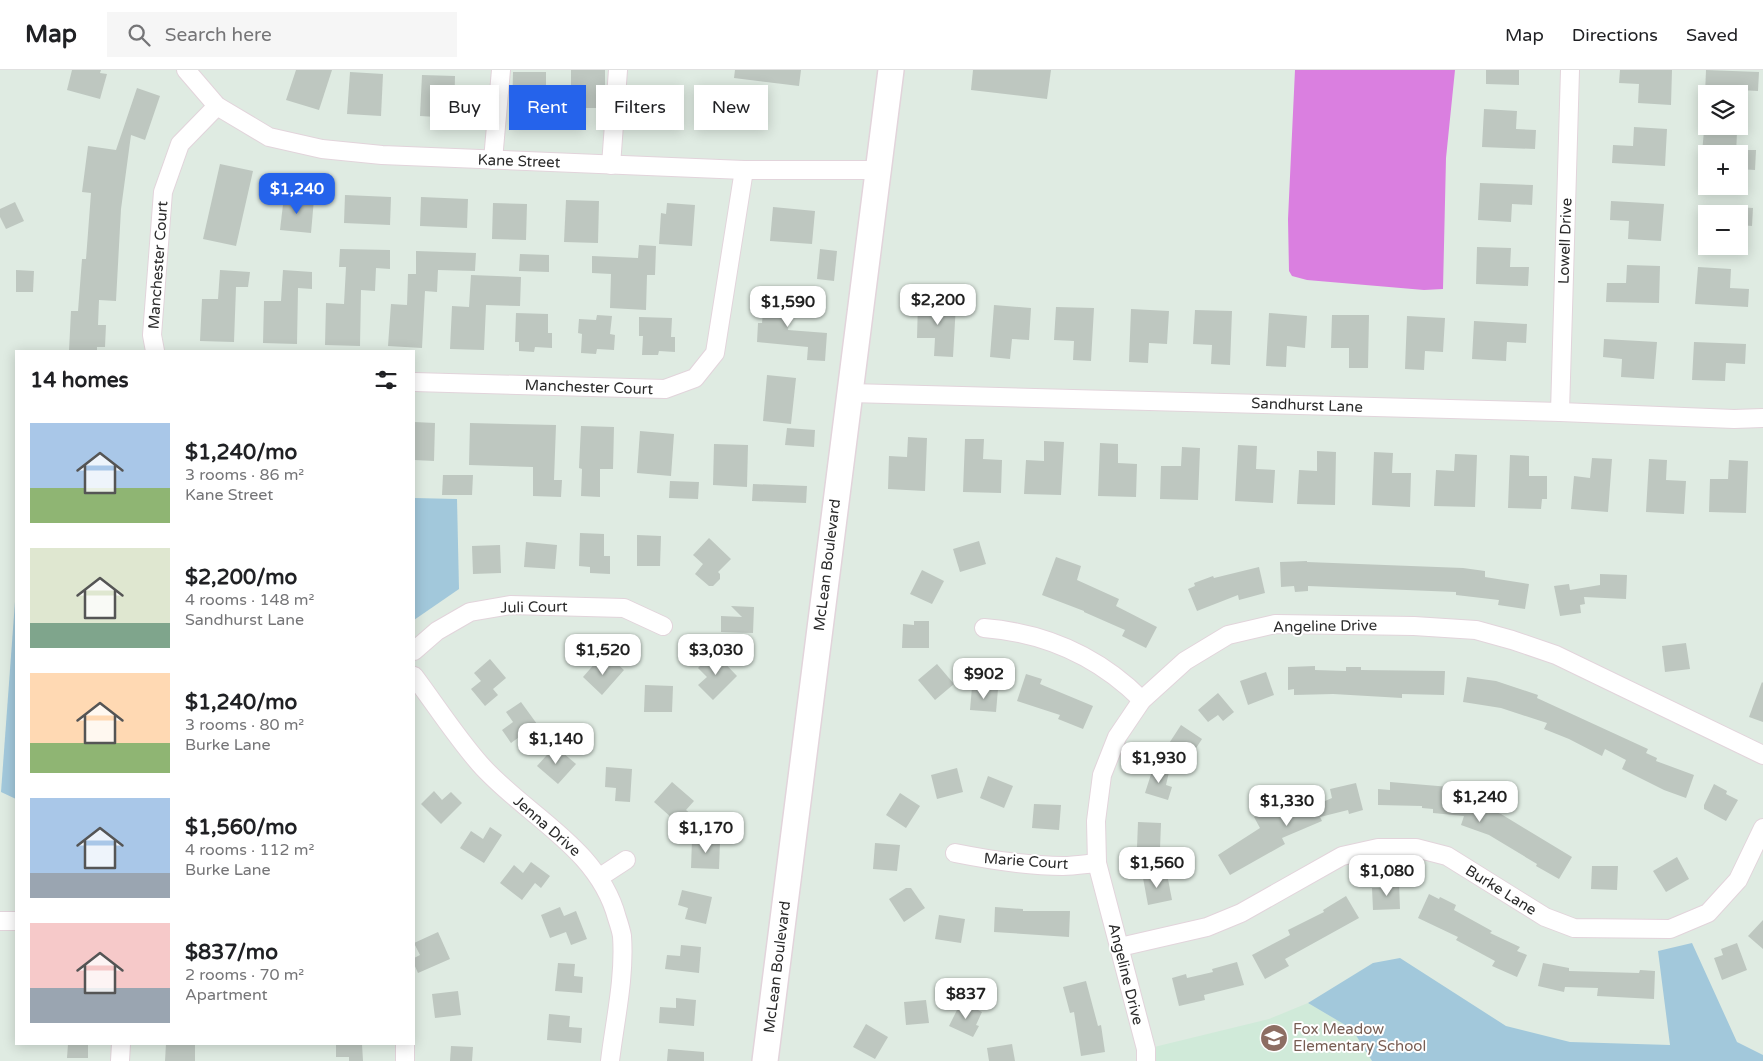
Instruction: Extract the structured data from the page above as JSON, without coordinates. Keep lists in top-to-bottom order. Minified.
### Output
{"streets":{"main road":["McLean Boulevard"],"street":["Kane Street","Lowell Drive","Manchester Court","Sandhurst Lane","Juli Court","Angeline Drive","Jenna Drive","Marie Court","Burke Lane"]},"crossings":[["Kane Street","Manchester Court"],["Kane Street","McLean Boulevard"],["Lowell Drive","Sandhurst Lane"],["Sandhurst Lane","McLean Boulevard"],["Angeline Drive","Marie Court"],["Angeline Drive","Burke Lane"]],"places":{"school or university":["Fox Meadow Elementary School"]},"page":{"header":"Map","search":"Search here","nav":["Map","Directions","Saved"],"map_buttons":["+","−"],"chip":["Buy","Rent","Filters","New"],"price":["$1,240","$2,200","$1,590","$1,520","$3,030","$902","$1,140","$1,930","$1,240","$1,330","$1,170","$1,560","$1,080","$837"],"heading":"14 homes","list":[{"name":"$1,240/mo","note":"3 rooms · 86 m² · Kane Street"},{"name":"$2,200/mo","note":"4 rooms · 148 m² · Sandhurst Lane"},{"name":"$1,240/mo","note":"3 rooms · 80 m² · Burke Lane"},{"name":"$1,560/mo","note":"4 rooms · 112 m² · Burke Lane"},{"name":"$837/mo","note":"2 rooms · 70 m² · Apartment"}]}}
